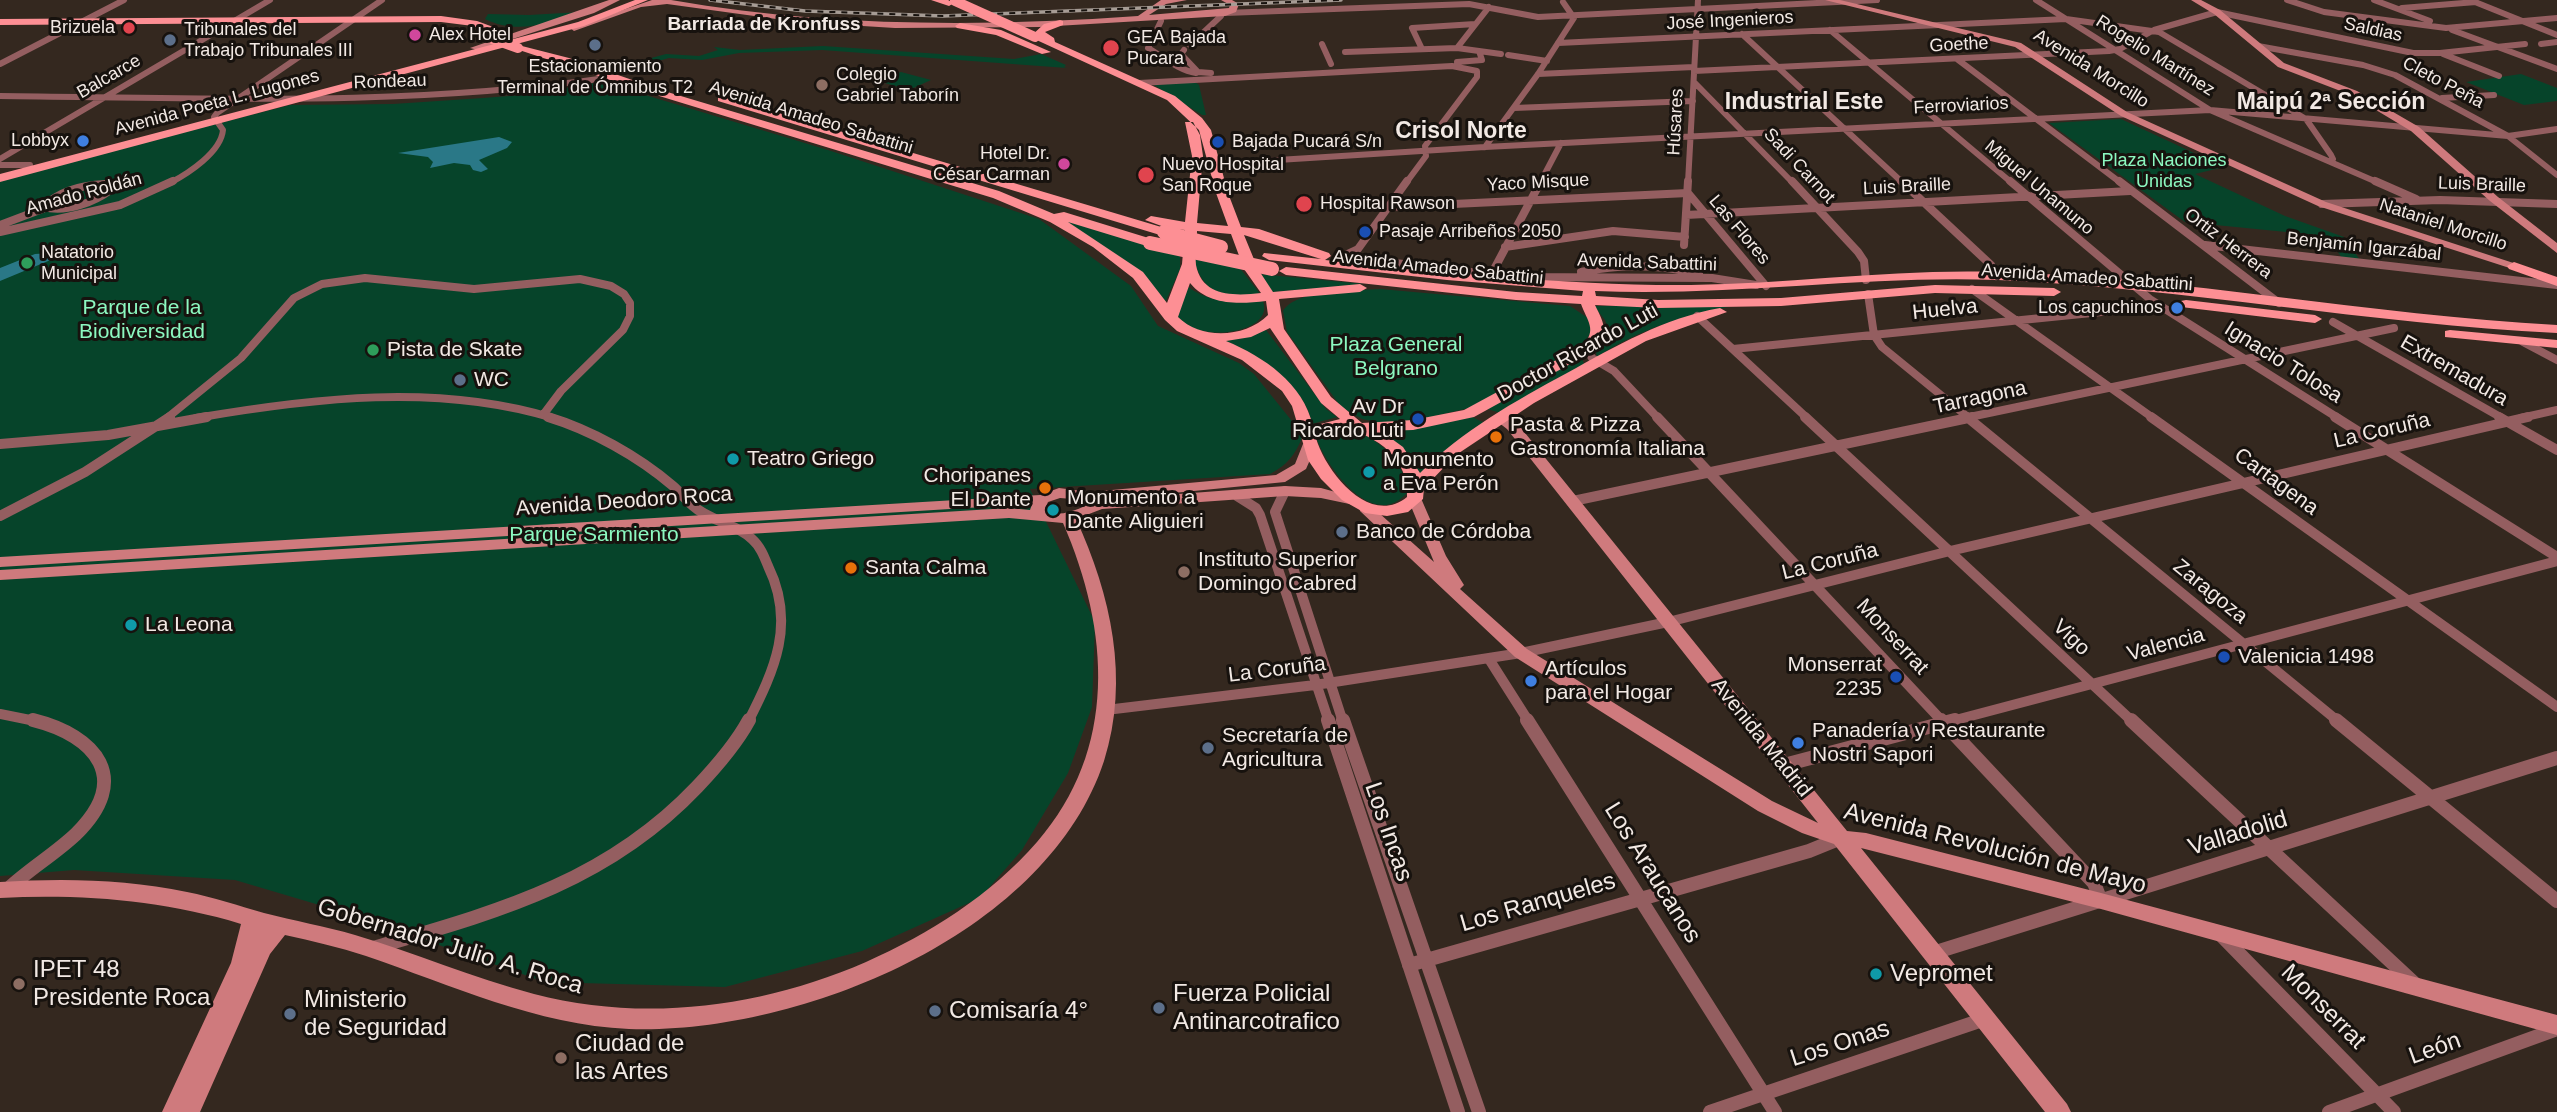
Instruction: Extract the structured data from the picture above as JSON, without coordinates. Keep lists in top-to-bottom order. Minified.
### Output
{"streets":{"main road":["Avenida Morcillo","Avenida Poeta L. Lugones","Avenida Amadeo Sabattini","Nataniel Morcillo","Doctor Ricardo Luti","Avenida Deodoro Roca","Avenida Madrid","Avenida Revolución de Mayo","Gobernador Julio A. Roca"],"street":["José Ingenieros","Saldias","Goethe","Rogelio Martínez","Balcarce","Rondeau","Cleto Peña","Ferroviarios","Húsares","Sadi Carnot","Yaco Misque","Luis Braille","Miguel Unamuno","Amado Roldán","Las Flores","Ortiz Herrera","Benjamín Igarzábal","Avenida Sabattini","Huelva","Ignacio Tolosa","Extremadura","Tarragona","La Coruña","Cartagena","Zaragoza","Monserrat","Vigo","Valencia","Los Incas","Valladolid","Los Araucanos","Los Ranqueles","Los Onas","León"]},"crossings":[["José Ingenieros","Goethe"],["José Ingenieros","Rogelio Martínez"],["José Ingenieros","Avenida Morcillo"],["José Ingenieros","Húsares"],["José Ingenieros","Miguel Unamuno"],["Saldias","Goethe"],["Goethe","Rogelio Martínez"],["Goethe","Avenida Morcillo"],["Goethe","Húsares"],["Goethe","Miguel Unamuno"],["Goethe","Ortiz Herrera"],["Rogelio Martínez","Ferroviarios"],["Rogelio Martínez","Luis Braille"],["Avenida Morcillo","Ferroviarios"],["Avenida Morcillo","Luis Braille"],["Avenida Morcillo","Nataniel Morcillo"],["Rondeau","Avenida Poeta L. Lugones"],["Rondeau","Avenida Amadeo Sabattini"],["Cleto Peña","Ferroviarios"],["Avenida Poeta L. Lugones","Amado Roldán"],["Ferroviarios","Húsares"],["Ferroviarios","Sadi Carnot"],["Ferroviarios","Miguel Unamuno"],["Ferroviarios","Ortiz Herrera"],["Avenida Amadeo Sabattini","Sadi Carnot"],["Avenida Amadeo Sabattini","Miguel Unamuno"],["Avenida Amadeo Sabattini","Las Flores"],["Avenida Amadeo Sabattini","Ortiz Herrera"],["Avenida Amadeo Sabattini","Avenida Sabattini"],["Avenida Amadeo Sabattini","Huelva"],["Avenida Amadeo Sabattini","Doctor Ricardo Luti"],["Avenida Amadeo Sabattini","Ignacio Tolosa"],["Avenida Amadeo Sabattini","Extremadura"],["Avenida Amadeo Sabattini","Tarragona"],["Avenida Amadeo Sabattini","Cartagena"],["Húsares","Sadi Carnot"],["Húsares","Yaco Misque"],["Húsares","Luis Braille"],["Húsares","Las Flores"],["Sadi Carnot","Luis Braille"],["Yaco Misque","Las Flores"],["Luis Braille","Miguel Unamuno"],["Luis Braille","Nataniel Morcillo"],["Luis Braille","Las Flores"],["Luis Braille","Ortiz Herrera"],["Miguel Unamuno","Ignacio Tolosa"],["Las Flores","Avenida Sabattini"],["Ortiz Herrera","Benjamín Igarzábal"],["Avenida Sabattini","Doctor Ricardo Luti"],["Huelva","Ignacio Tolosa"],["Huelva","Cartagena"],["Huelva","Zaragoza"],["Huelva","Vigo"],["Doctor Ricardo Luti","Avenida Deodoro Roca"],["Doctor Ricardo Luti","Monserrat"],["Doctor Ricardo Luti","Vigo"],["Doctor Ricardo Luti","Avenida Madrid"],["Doctor Ricardo Luti","Avenida Revolución de Mayo"],["Ignacio Tolosa","Tarragona"],["Ignacio Tolosa","La Coruña"],["Ignacio Tolosa","Valencia"],["Extremadura","Tarragona"],["Extremadura","La Coruña"],["Tarragona","Cartagena"],["Tarragona","Zaragoza"],["Tarragona","Monserrat"],["Tarragona","Vigo"],["Tarragona","Avenida Madrid"],["La Coruña","Cartagena"],["La Coruña","Zaragoza"],["La Coruña","Monserrat"],["La Coruña","Vigo"],["La Coruña","Avenida Madrid"],["La Coruña","Los Incas"],["La Coruña","Avenida Revolución de Mayo"],["La Coruña","Los Araucanos"],["La Coruña","Gobernador Julio A. Roca"],["Cartagena","Valencia"],["Avenida Deodoro Roca","Los Incas"],["Avenida Deodoro Roca","Avenida Revolución de Mayo"],["Avenida Deodoro Roca","Gobernador Julio A. Roca"],["Zaragoza","Valencia"],["Zaragoza","Valladolid"],["Monserrat","Valencia"],["Monserrat","Valladolid"],["Monserrat","Avenida Revolución de Mayo"],["Monserrat","León"],["Vigo","Valencia"],["Vigo","Valladolid"],["Vigo","Avenida Revolución de Mayo"],["Valencia","Avenida Madrid"],["Avenida Madrid","Valladolid"],["Avenida Madrid","Avenida Revolución de Mayo"],["Avenida Madrid","Los Ranqueles"],["Avenida Madrid","Los Onas"],["Los Incas","Los Ranqueles"],["Valladolid","Avenida Revolución de Mayo"],["Avenida Revolución de Mayo","Los Ranqueles"],["Avenida Revolución de Mayo","León"],["Los Araucanos","Los Ranqueles"],["Los Araucanos","Los Onas"]],"districts":["Barriada de Kronfuss","Industrial Este","Maipú 2ª Sección","Crisol Norte"],"parks":["Plaza Naciones Unidas","Parque de la Biodiversidad","Plaza General Belgrano","Parque Sarmiento"],"places":["Brizuela","Alex Hotel","Tribunales del Trabajo Tribunales III","Estacionamiento Terminal de Ómnibus T2","GEA Bajada Pucara","Colegio Gabriel Taborín","Lobbyx","Bajada Pucará S/n","Hotel Dr. César Carman","Nuevo Hospital San Roque","Hospital Rawson","Pasaje Arribeños 2050","Natatorio Municipal","Los capuchinos","Pista de Skate","WC","Av Dr Ricardo Luti","Pasta & Pizza Gastronomía Italiana","Teatro Griego","Monumento a Eva Perón","Choripanes El Dante","Monumento a Dante Aliguieri","Banco de Córdoba","Santa Calma","Instituto Superior Domingo Cabred","La Leona","Valenicia 1498","Monserrat 2235","Artículos para el Hogar","Panadería y Restaurante Nostri Sapori","Secretaría de Agricultura","Vepromet","IPET 48 Presidente Roca","Fuerza Policial Antinarcotrafico","Comisaría 4°","Ministerio de Seguridad","Ciudad de las Artes"]}
